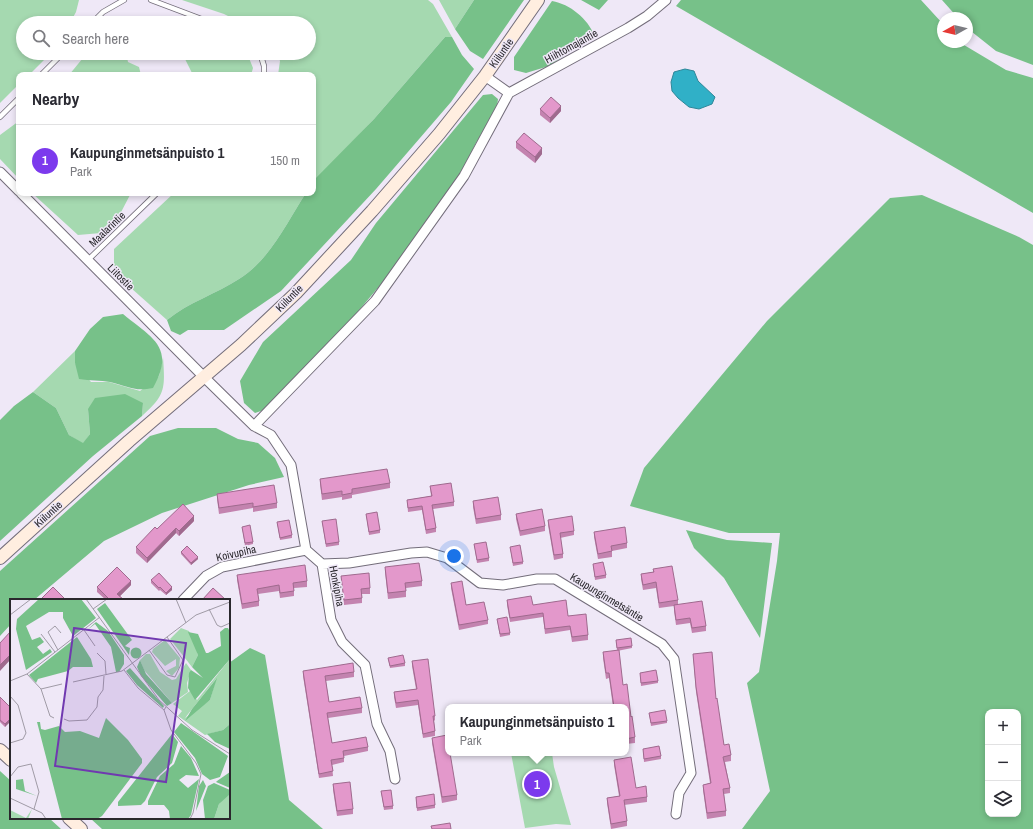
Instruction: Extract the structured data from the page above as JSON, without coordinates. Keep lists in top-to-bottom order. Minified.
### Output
{"streets":{"street":["Hiihtomajantie","Kiiluntie","Liitostie","Koivupiha","Honkipiha","Kaupunginmetsäntie"],"lane":["Maalarintie"]},"crossings":[["Kiiluntie","Liitostie"],["Maalarintie","Liitostie"],["Koivupiha","Honkipiha"],["Honkipiha","Kaupunginmetsäntie"]],"north":"left","page":{"search":"Search here","heading":"Nearby","list":[{"mark":"1","name":"Kaupunginmetsänpuisto 1","note":"Park","value":"150 m"}],"popup":["Kaupunginmetsänpuisto 1","Park"],"map_buttons":["+","−"],"pins":"1"}}
